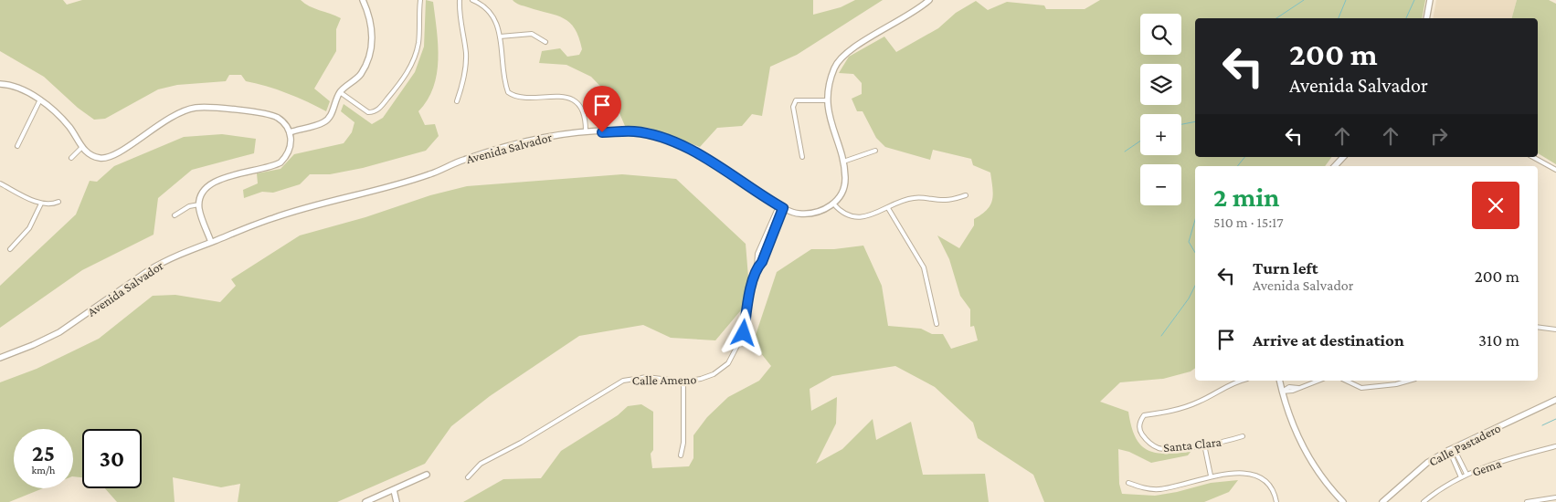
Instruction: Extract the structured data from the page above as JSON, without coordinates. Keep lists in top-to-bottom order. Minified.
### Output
{"streets":{"street":["Avenida Salvador","Calle Ameno","Santa Clara","Calle Pastadero","Gema"]},"crossings":[["Avenida Salvador","Calle Ameno"]],"page":{"map_buttons":["+","−"],"turn":["200 m","Avenida Salvador"],"heading":["2 min","510 m · 15:17"],"list":[{"name":"Turn left","note":"Avenida Salvador","value":"200 m"},{"name":"Arrive at destination","value":"310 m"}],"speed":"25 km/h","limit":"30"}}
